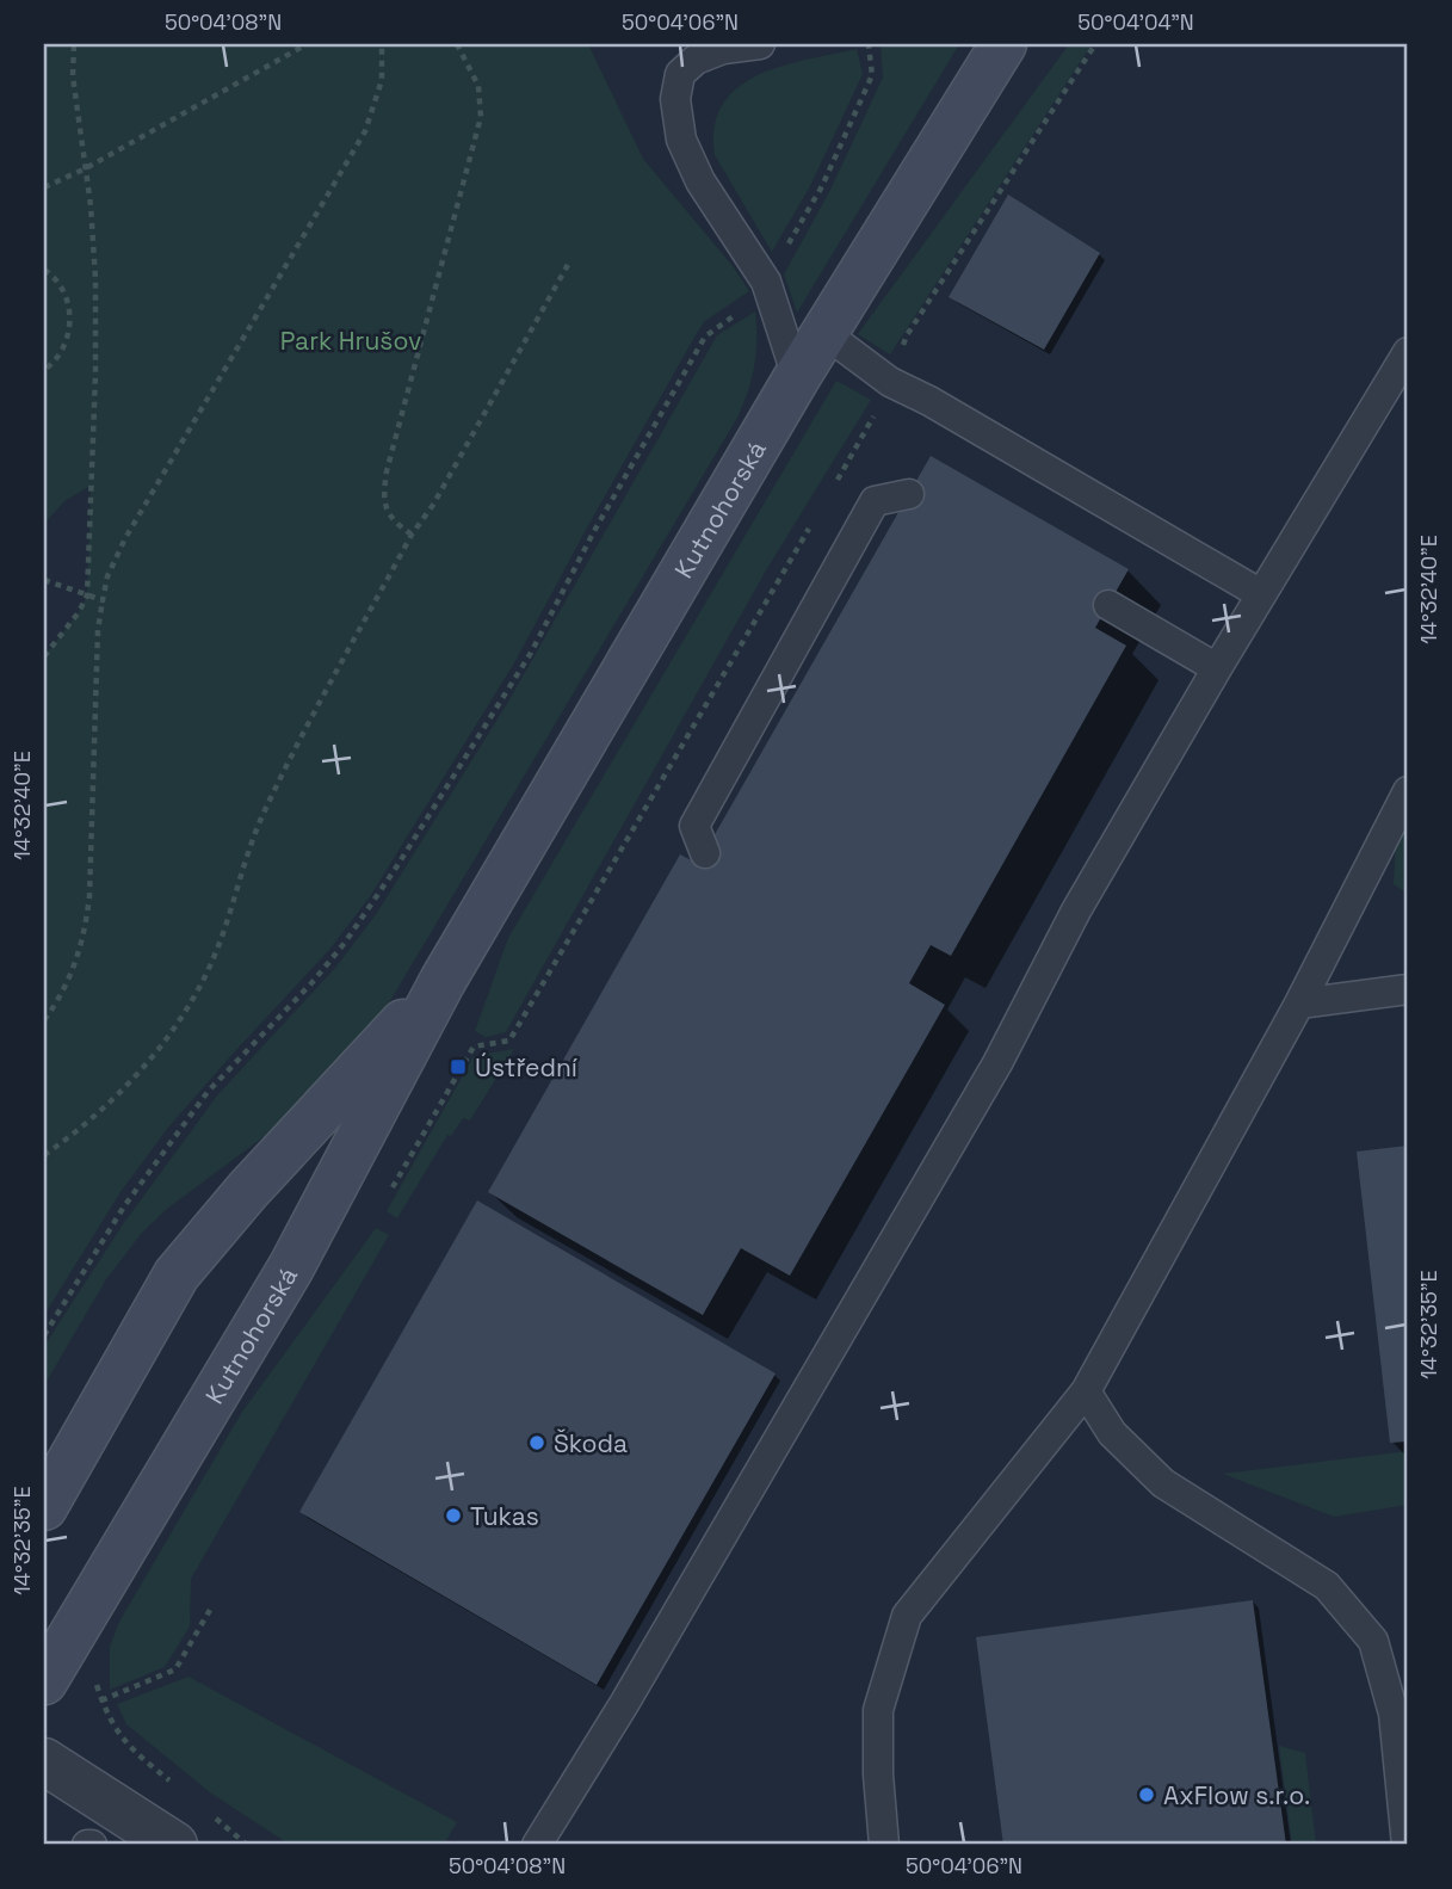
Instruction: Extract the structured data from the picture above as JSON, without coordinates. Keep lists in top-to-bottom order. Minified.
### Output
{"streets":{"main road":["Kutnohorská"]},"parks":["Park Hrušov"],"places":{"transit":["Ústřední"],"other":["Škoda","Tukas","AxFlow s.r.o."]},"coordinates":["50°04'08\"N","50°04'06\"N","50°04'04\"N","14°32'40\"E","14°32'35\"E"]}
